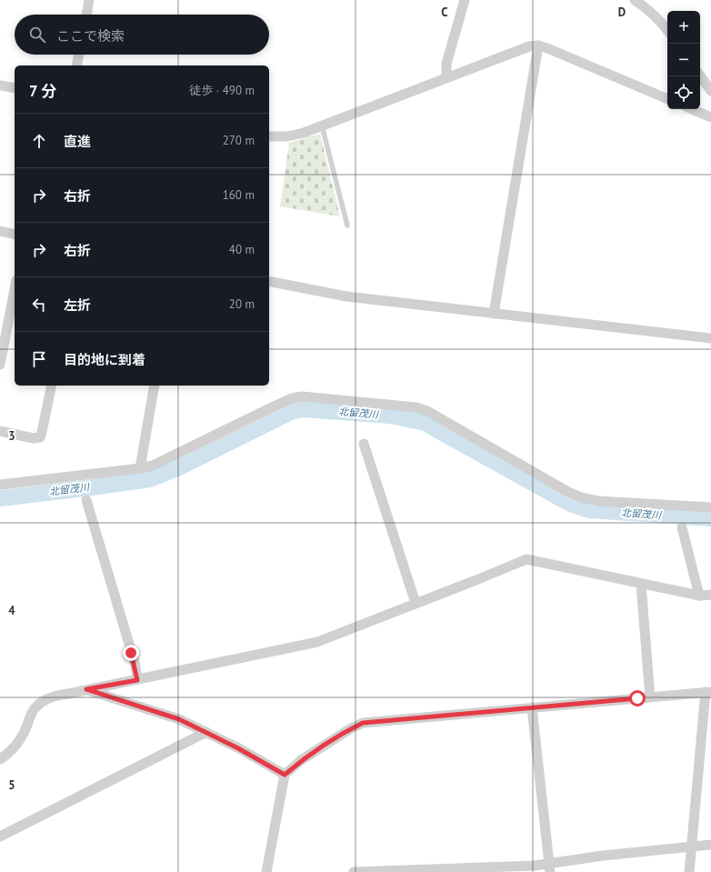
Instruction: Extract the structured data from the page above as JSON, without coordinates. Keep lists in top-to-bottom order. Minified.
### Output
{"water":["北留茂川"],"page":{"map_buttons":["+","−"],"search":"ここで検索","heading":["7 分","徒歩 · 490 m"],"list":[["直進","270 m"],["右折","160 m"],["右折","40 m"],["左折","20 m"],"目的地に到着"]},"grid":{"columns":["C","D"],"rows":["3","4","5"]}}
